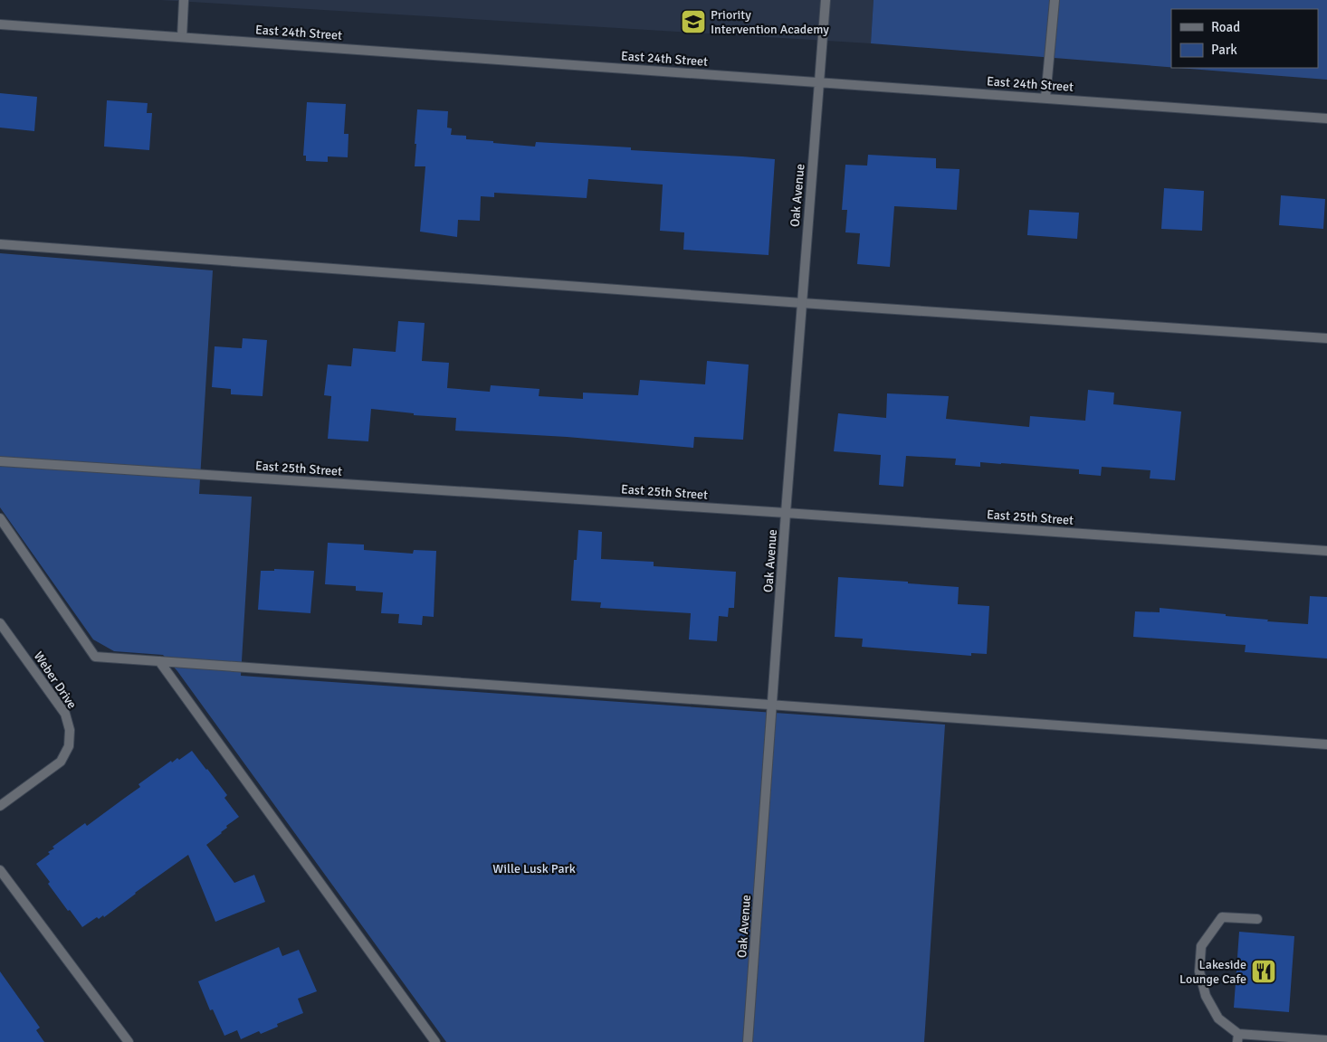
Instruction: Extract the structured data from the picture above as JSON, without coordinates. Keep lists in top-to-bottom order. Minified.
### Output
{"streets":{"street":["East 24th Street","Oak Avenue","East 25th Street","Weber Drive"]},"crossings":[["East 24th Street","Oak Avenue"],["Oak Avenue","East 25th Street"]],"parks":["Wille Lusk Park"],"places":{"school or university":["Priority Intervention Academy"],"restaurant":["Lakeside Lounge Cafe"]},"legend":["Road","Park"]}
